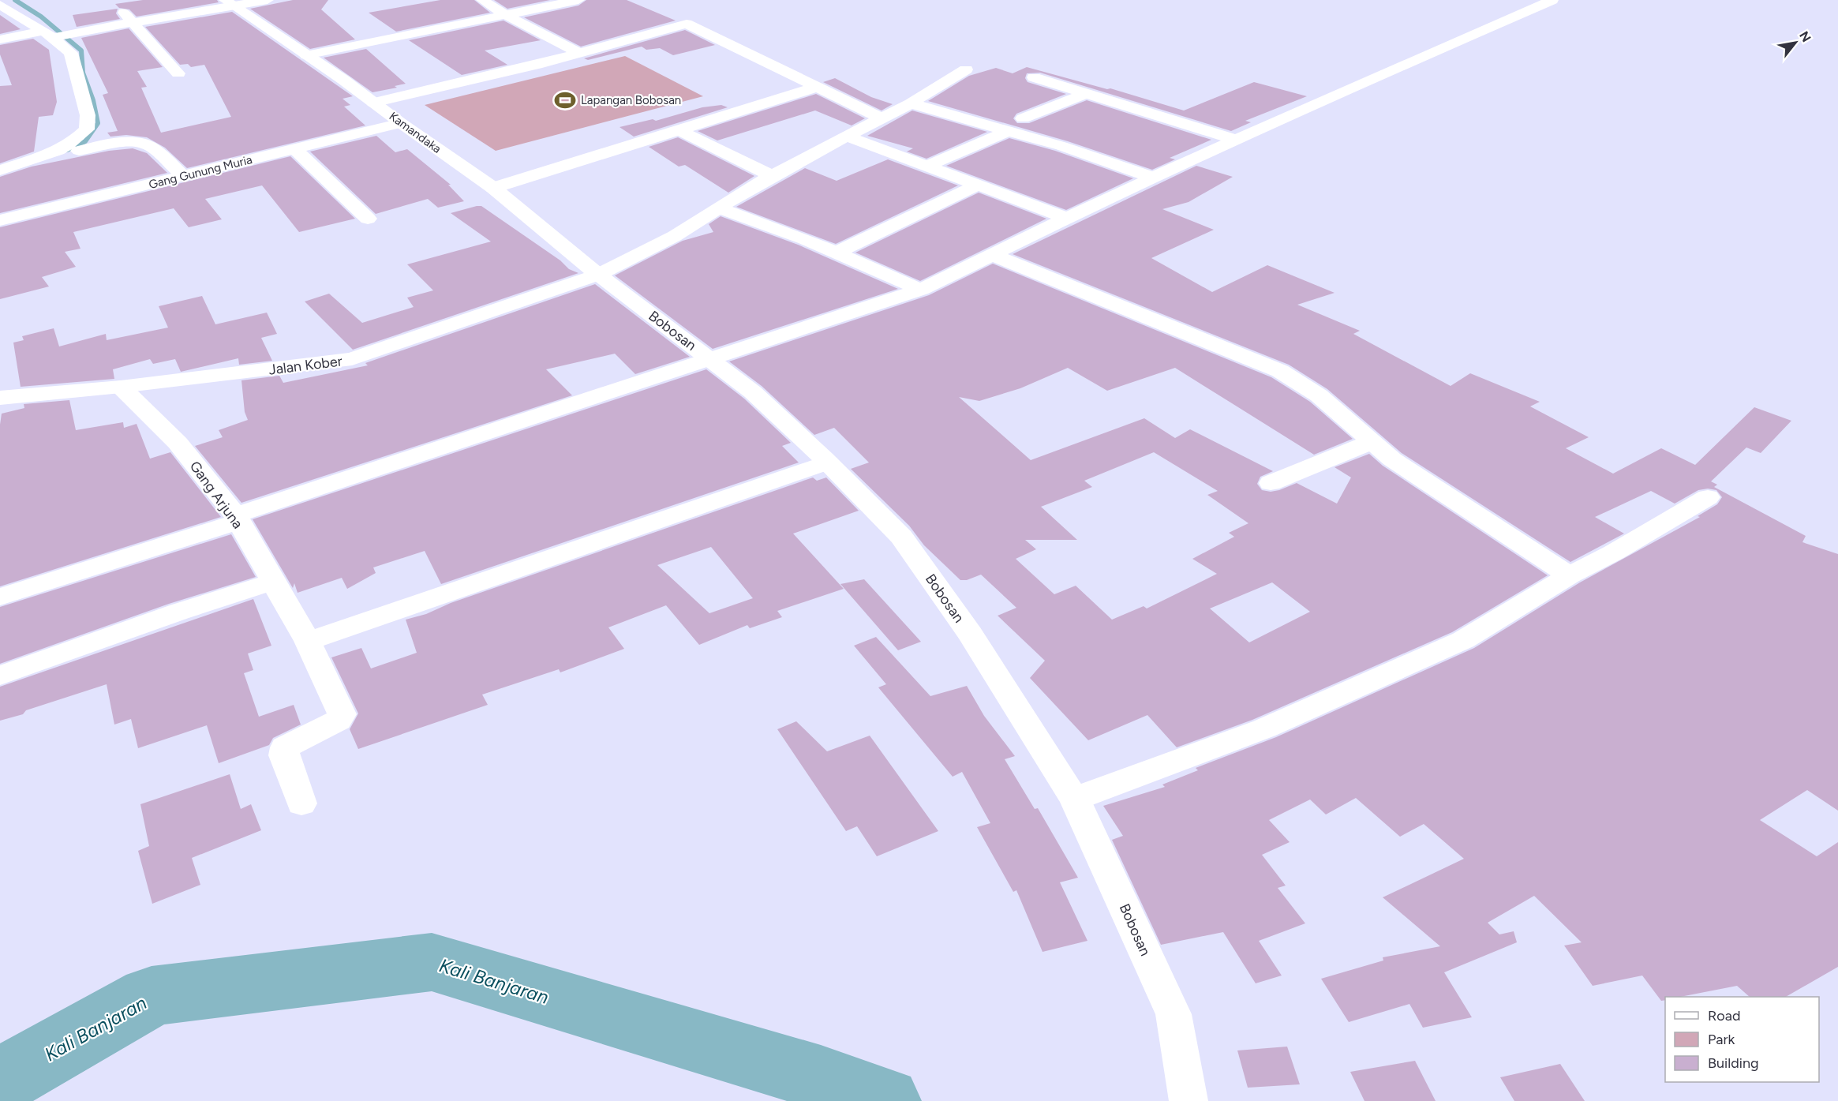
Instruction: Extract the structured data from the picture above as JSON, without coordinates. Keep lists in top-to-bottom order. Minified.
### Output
{"streets":{"street":["Kamandaka","Gang Gunung Muria","Bobosan","Jalan Kober","Gang Arjuna"]},"crossings":[["Kamandaka","Gang Gunung Muria"],["Kamandaka","Bobosan"],["Kamandaka","Jalan Kober"],["Bobosan","Jalan Kober"],["Jalan Kober","Gang Arjuna"]],"water":["Kali Banjaran"],"places":{"sports":["Lapangan Bobosan"]},"legend":["Road","Park","Building"],"north":"top right"}
